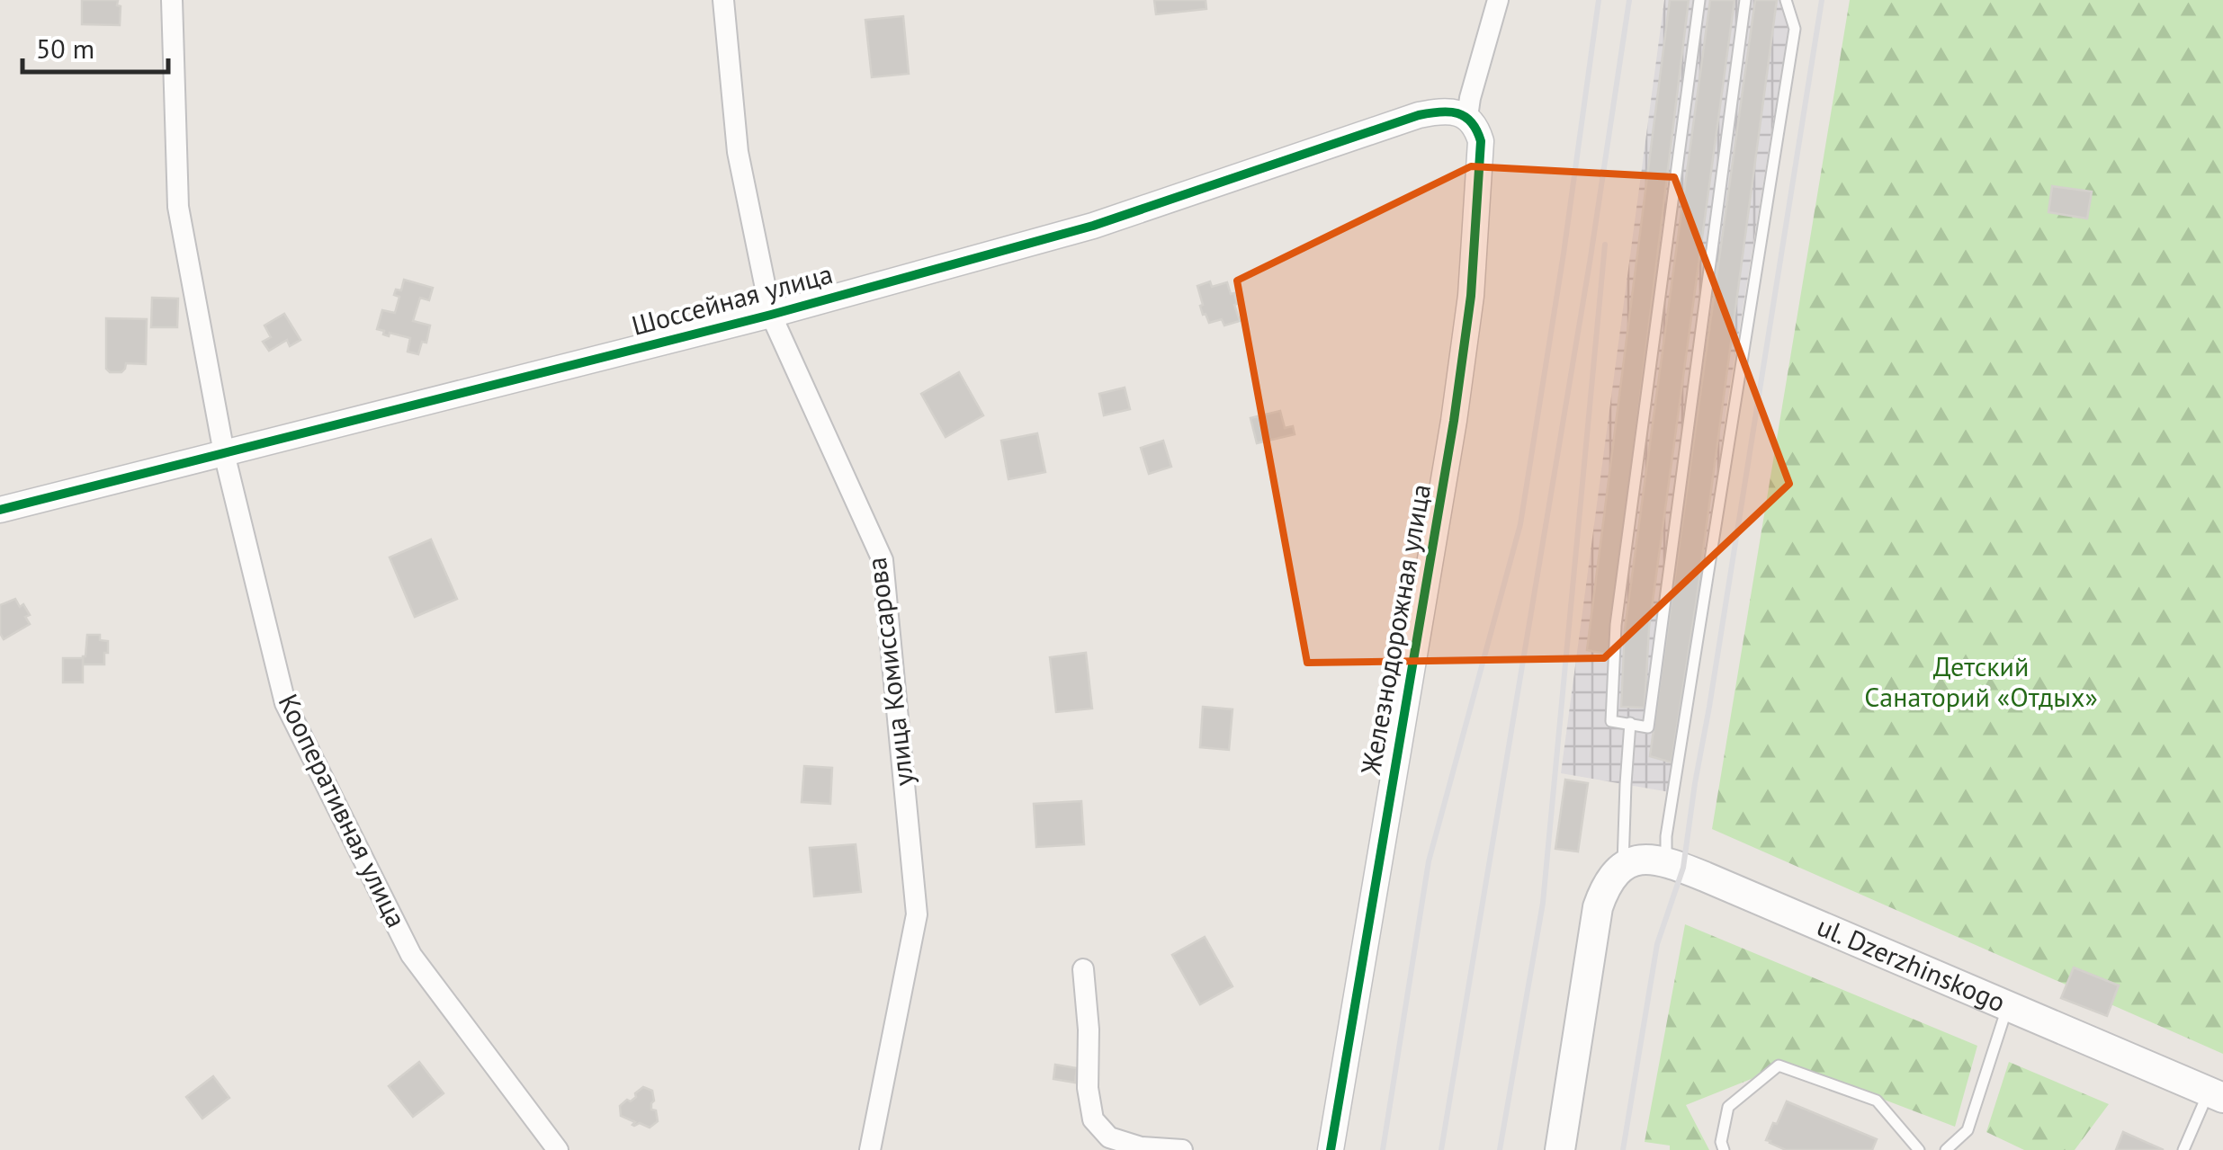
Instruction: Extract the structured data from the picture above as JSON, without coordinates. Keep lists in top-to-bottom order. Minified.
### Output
{"streets":{"main road":["ul. Dzerzhinskogo"],"street":["Шоссейная улица","Железнодорожная улица","улица Комиссарова","Кооперативная улица"]},"crossings":[["Шоссейная улица","Железнодорожная улица"],["Шоссейная улица","улица Комиссарова"],["Шоссейная улица","Кооперативная улица"]],"parks":["Детский Санаторий «Отдых»"],"scale_bar":"50 m"}
